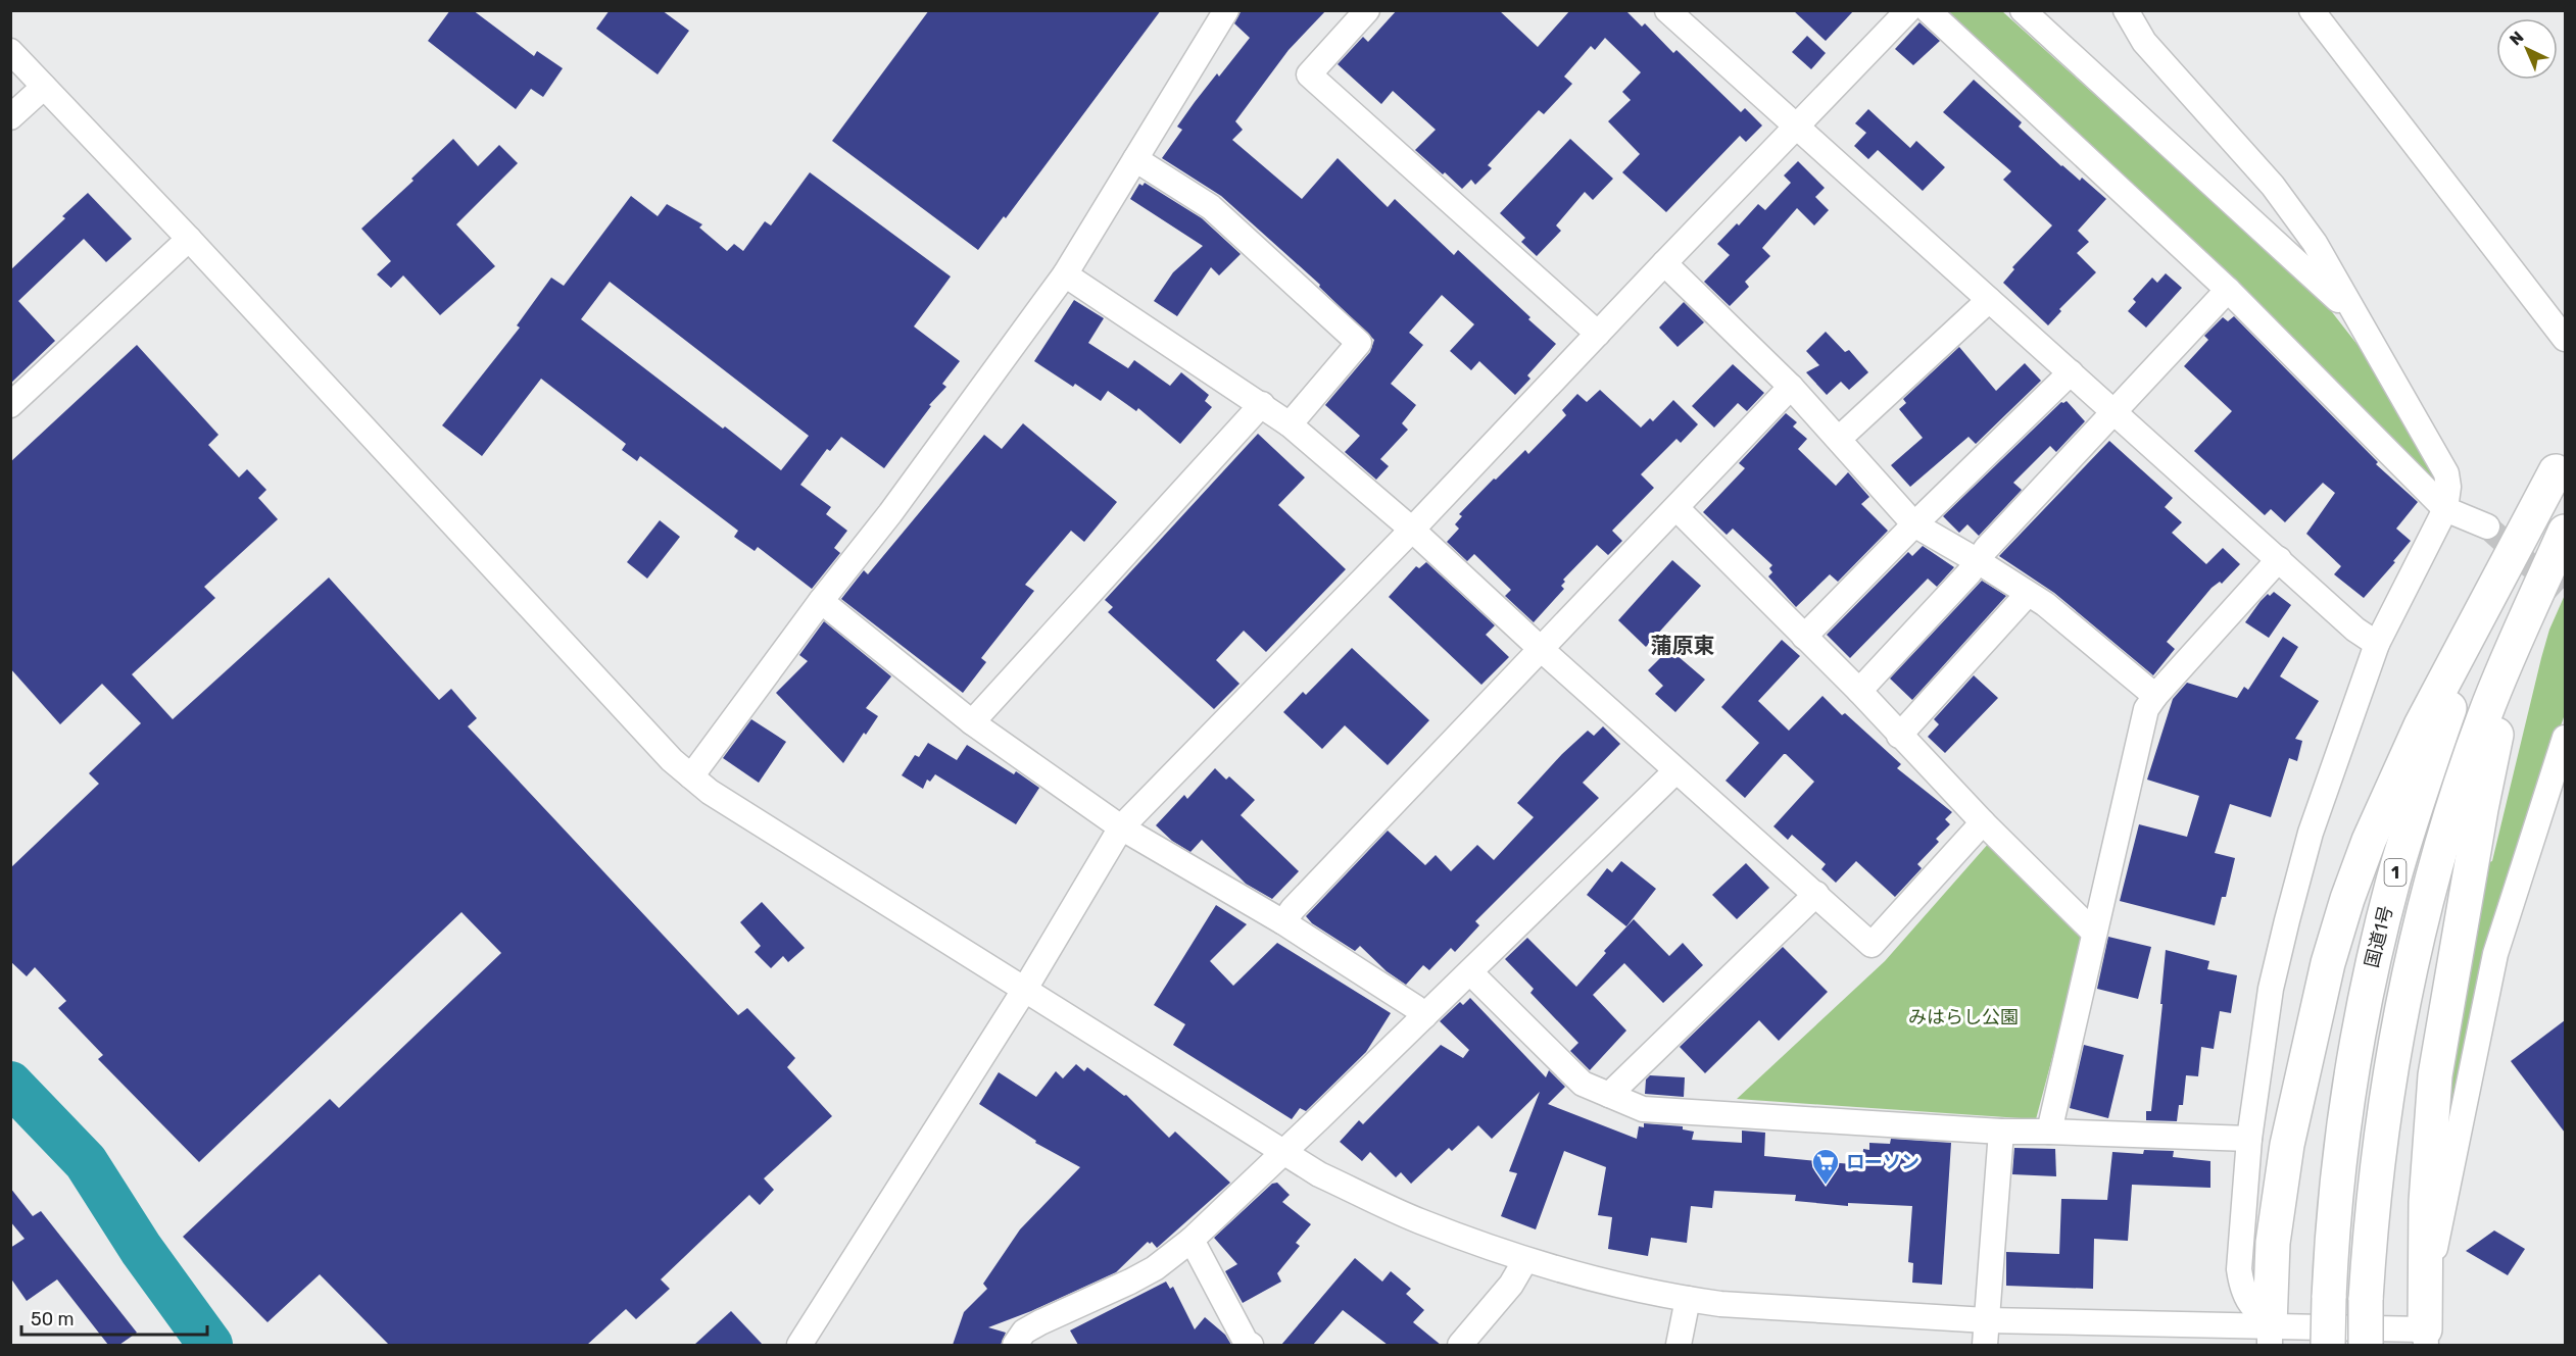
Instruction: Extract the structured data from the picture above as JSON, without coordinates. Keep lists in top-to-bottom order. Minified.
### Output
{"streets":{"highway":["1","国道1号"]},"districts":["蒲原東"],"parks":["みはらし公園"],"places":{"supermarket":["ローソン"]},"scale_bar":"50 m","north":"top left"}
